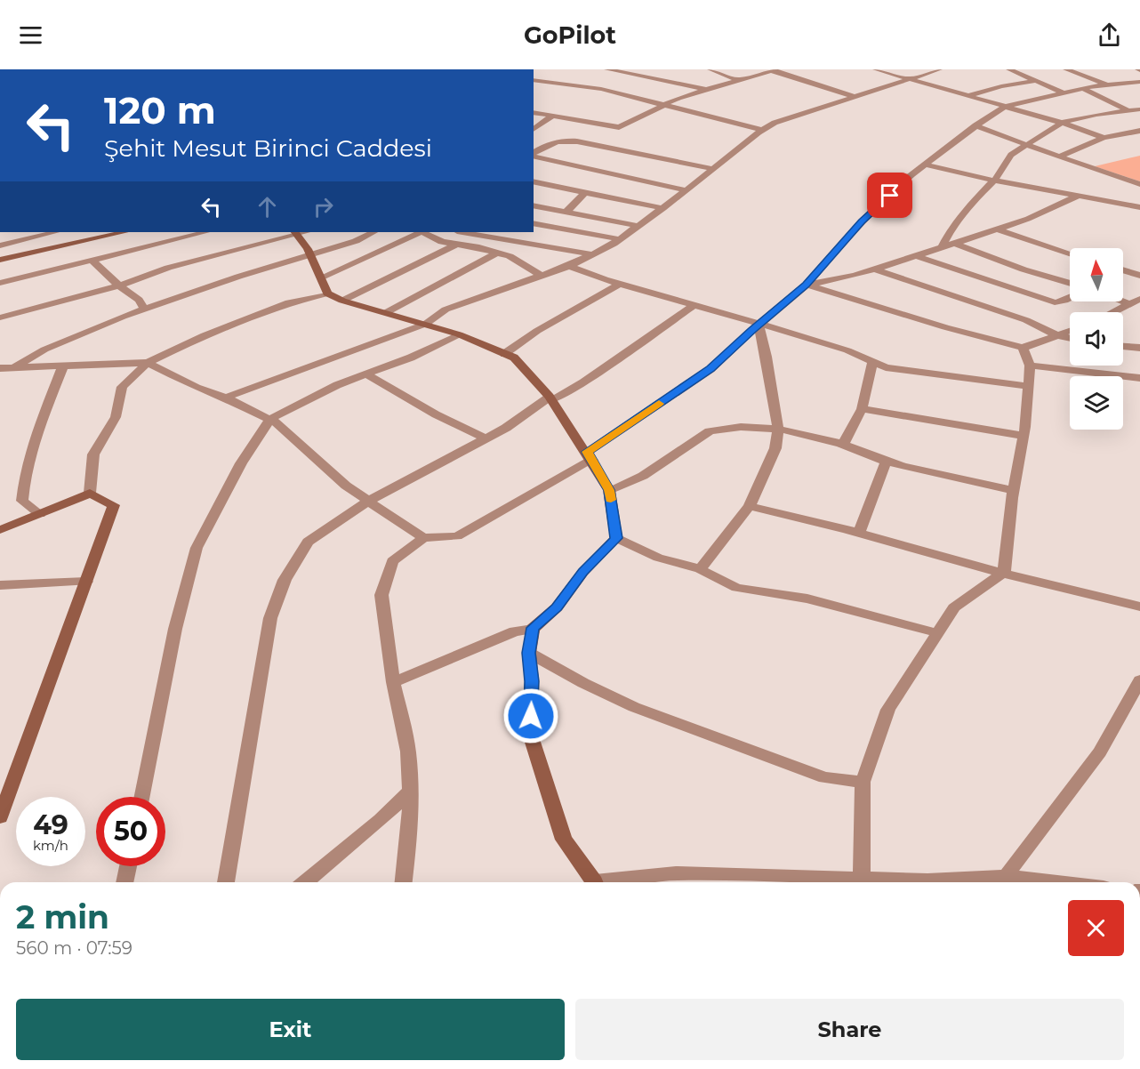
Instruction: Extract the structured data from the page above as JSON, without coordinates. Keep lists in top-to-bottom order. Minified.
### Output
{"north":"top","page":{"header":"GoPilot","turn":["120 m","Şehit Mesut Birinci Caddesi"],"speed":"49 km/h","limit":"50","heading":["2 min","560 m · 07:59"],"buttons":["Exit","Share"]}}
